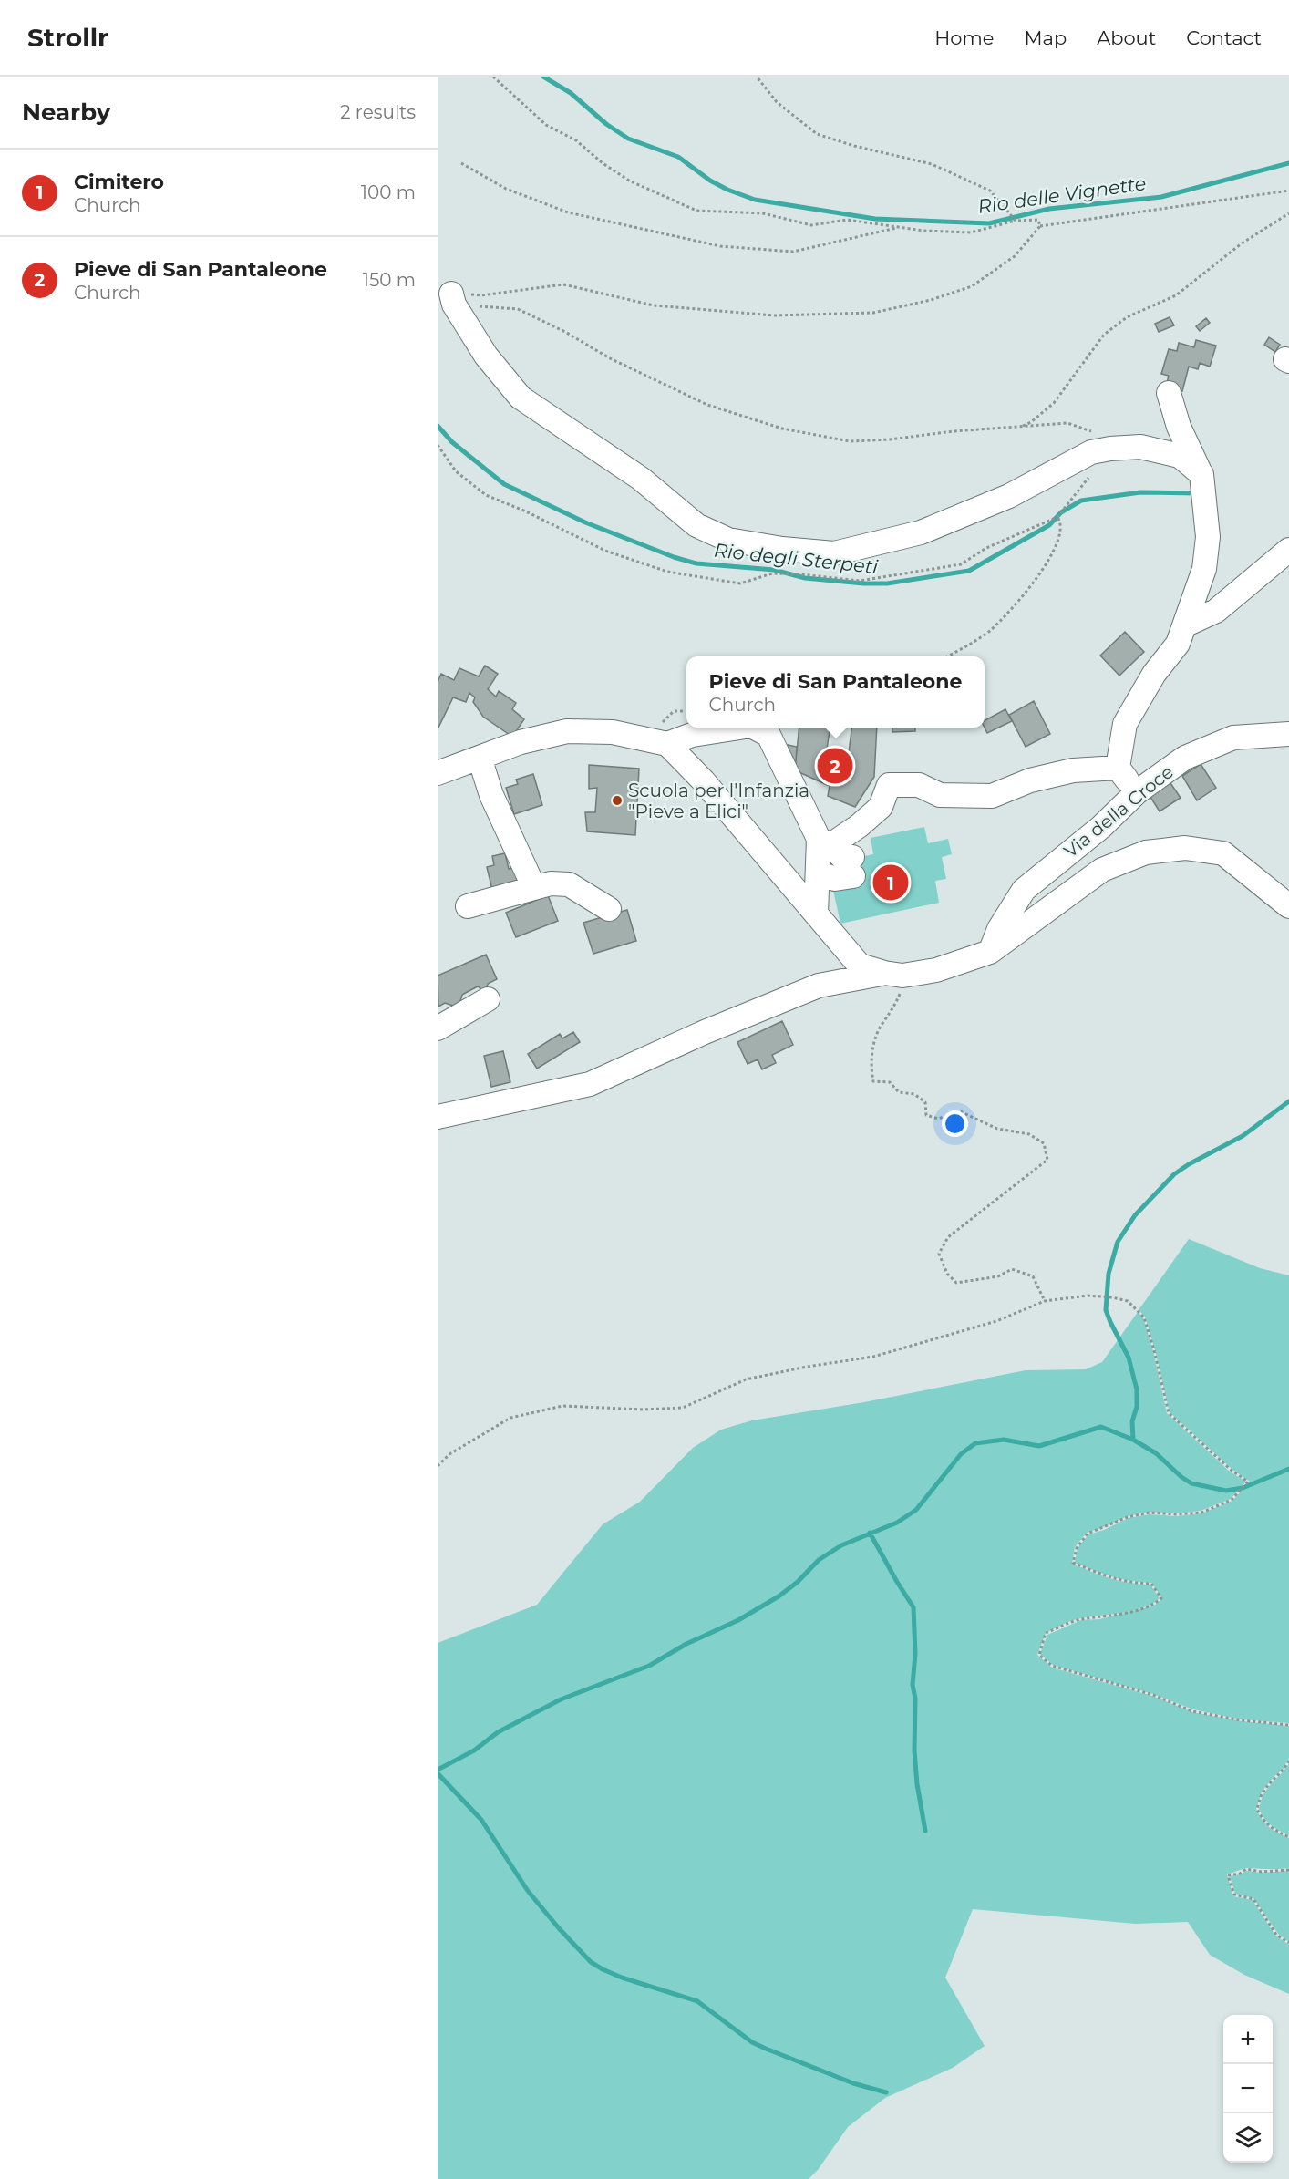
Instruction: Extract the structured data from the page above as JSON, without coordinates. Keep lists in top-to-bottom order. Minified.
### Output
{"streets":{"street":["Via della Croce"]},"water":["Rio delle Vignette","Rio degli Sterpeti"],"places":["Scuola per l'Infanzia \"Pieve a Elici\""],"page":{"header":"Strollr","nav":["Home","Map","About","Contact"],"heading":["Nearby","2 results"],"list":[{"mark":"1","name":"Cimitero","note":"Church","value":"100 m"},{"mark":"2","name":"Pieve di San Pantaleone","note":"Church","value":"150 m"}],"popup":["Pieve di San Pantaleone","Church"],"pins":["2","1"],"map_buttons":["+","−"]}}
